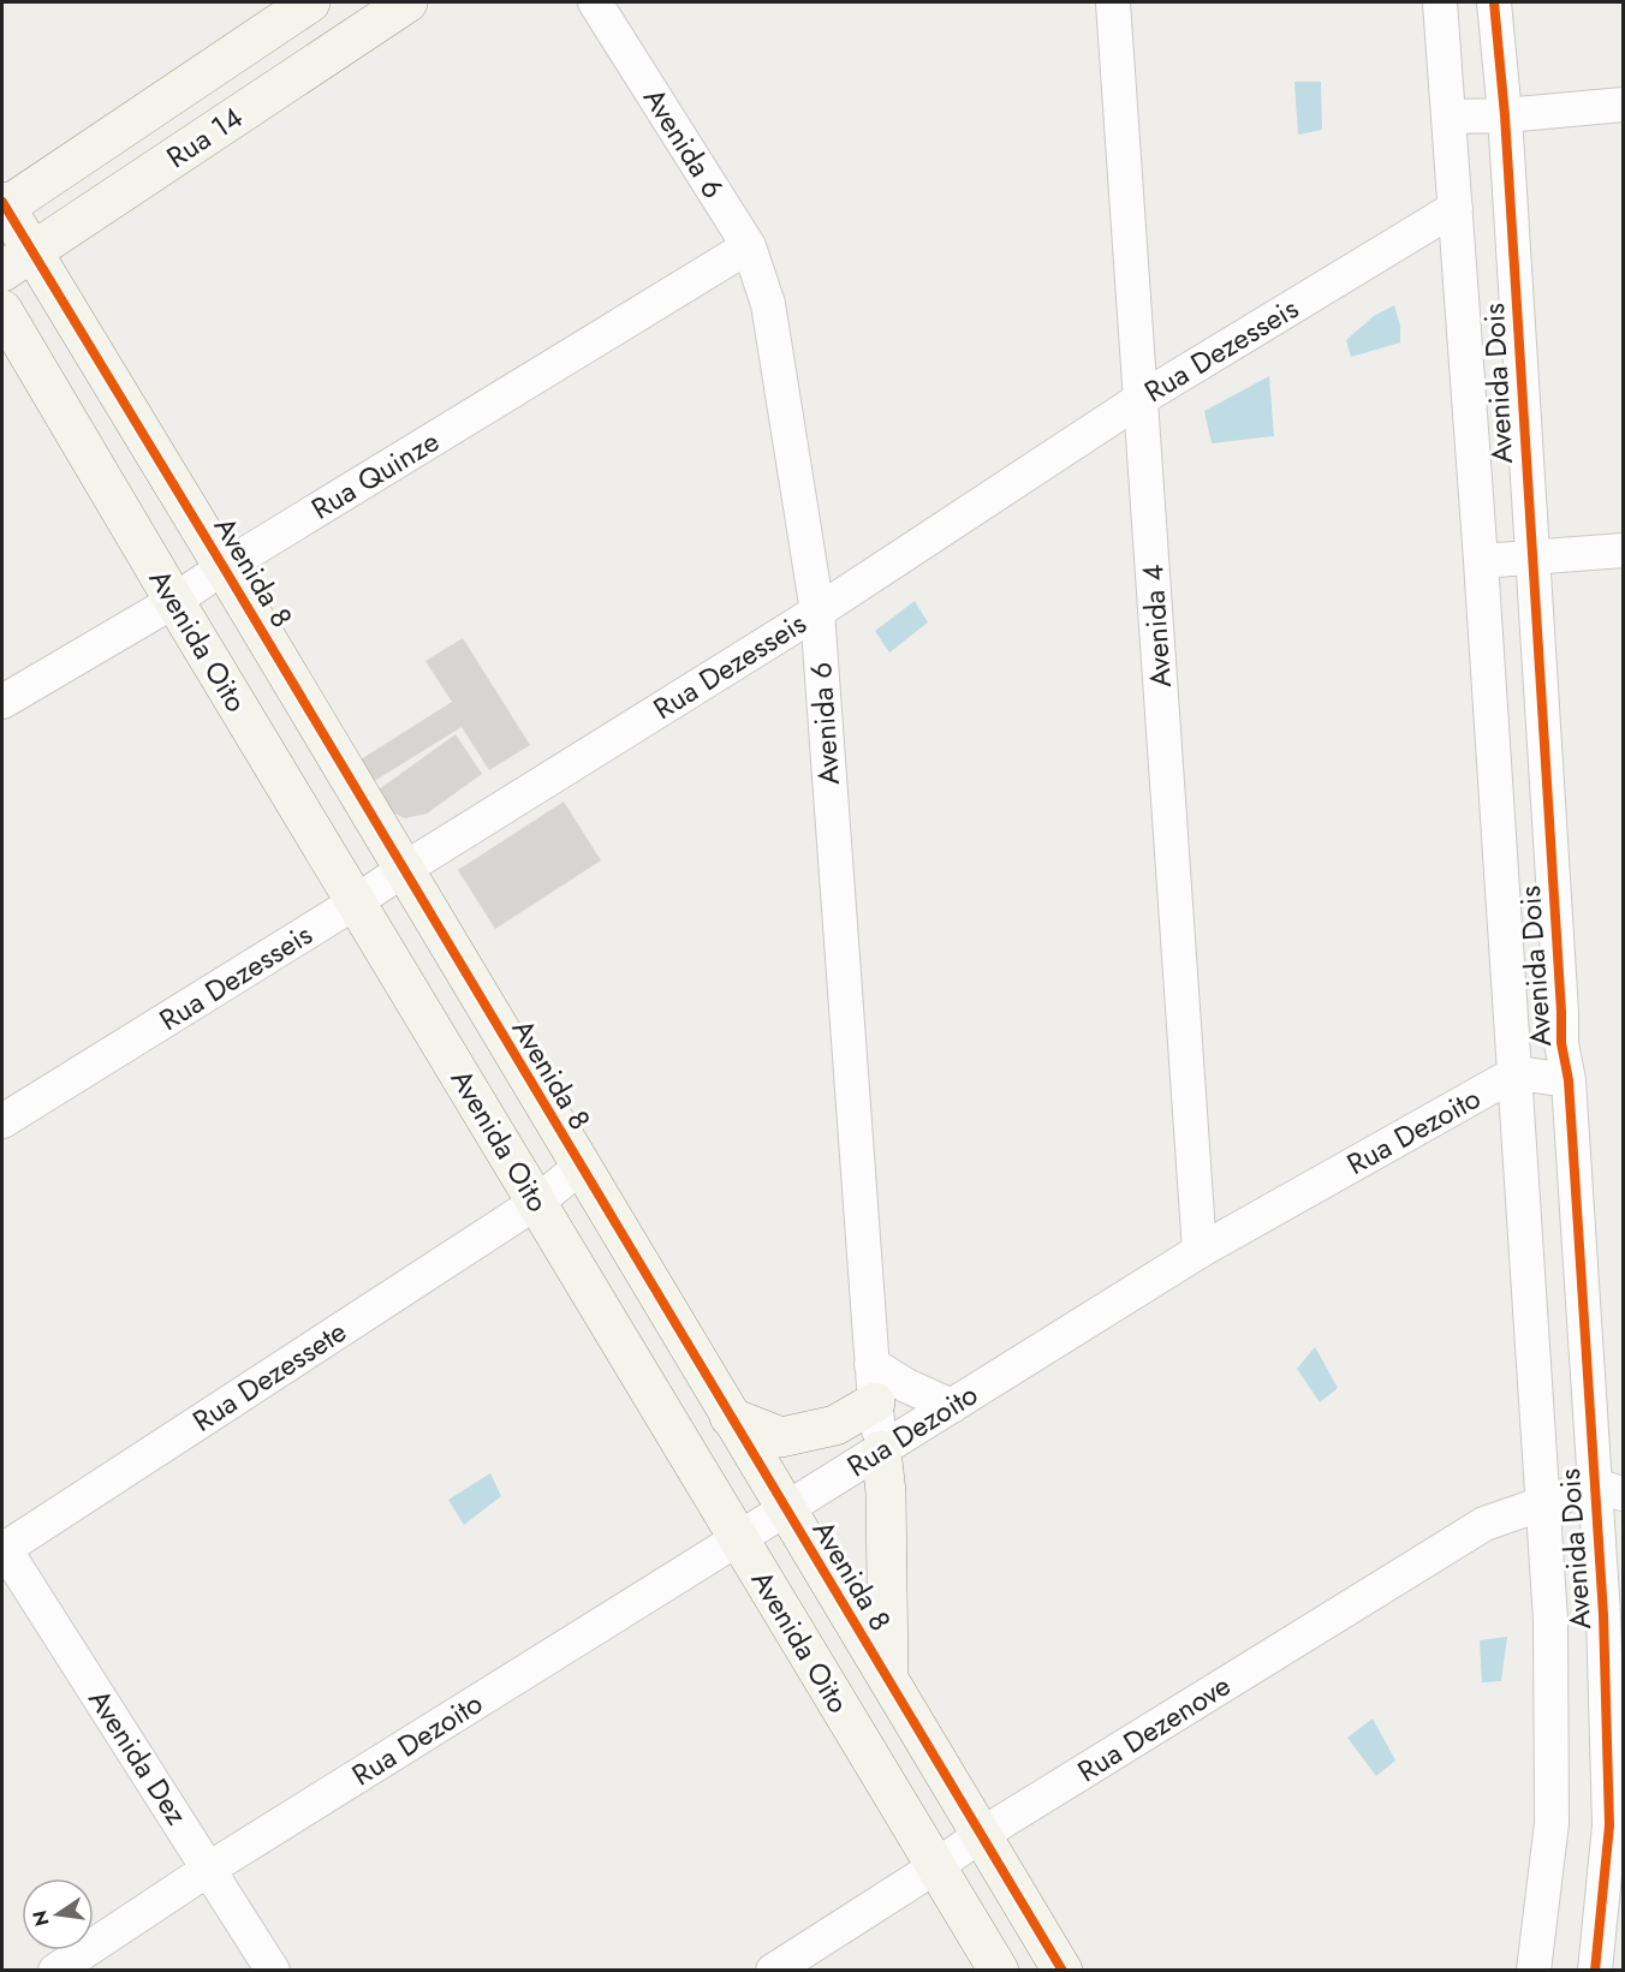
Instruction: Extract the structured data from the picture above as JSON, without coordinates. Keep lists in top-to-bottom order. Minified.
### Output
{"streets":{"street":["Rua 14","Avenida 6","Rua Dezesseis","Avenida Dois","Rua Quinze","Avenida 8","Avenida 4","Avenida Oito","Rua Dezoito","Rua Dezessete","Rua Dezenove","Avenida Dez"]},"crossings":[["Rua 14","Avenida 8"],["Avenida 6","Rua Dezesseis"],["Avenida 6","Rua Quinze"],["Avenida 6","Rua Dezoito"],["Rua Dezesseis","Avenida Dois"],["Rua Dezesseis","Avenida 8"],["Rua Dezesseis","Avenida 4"],["Rua Dezesseis","Avenida Oito"],["Avenida Dois","Rua Dezoito"],["Avenida Dois","Rua Dezenove"],["Rua Quinze","Avenida 8"],["Rua Quinze","Avenida Oito"],["Avenida 8","Rua Dezoito"],["Avenida 8","Rua Dezessete"],["Avenida 8","Rua Dezenove"],["Avenida 4","Rua Dezoito"],["Avenida Oito","Rua Dezoito"],["Avenida Oito","Rua Dezessete"],["Avenida Oito","Rua Dezenove"],["Rua Dezoito","Avenida Dez"],["Rua Dezessete","Avenida Dez"]],"north":"left"}
